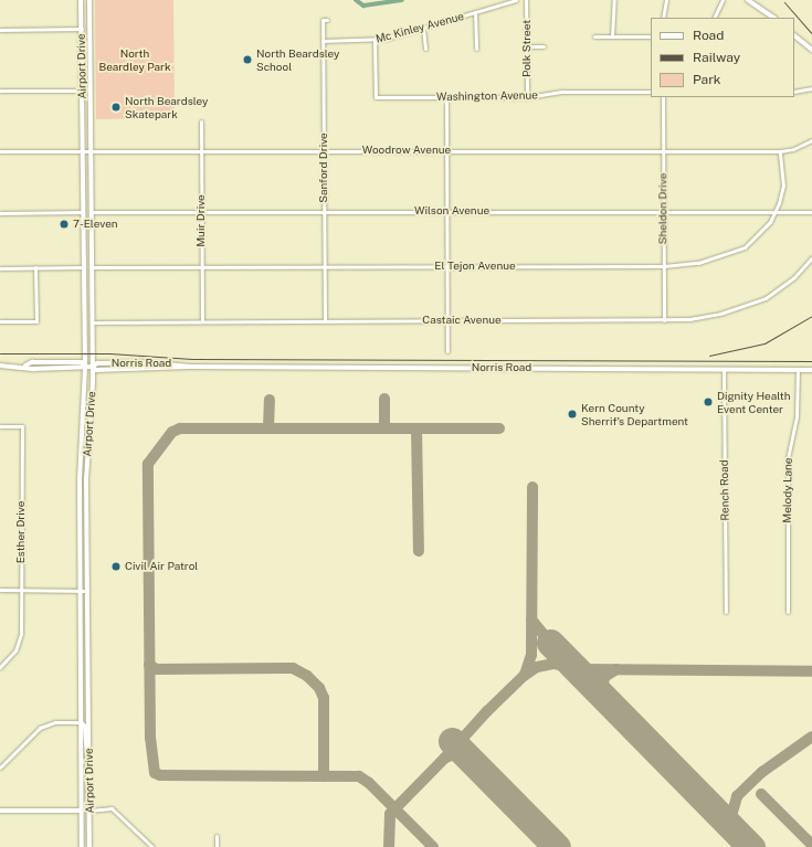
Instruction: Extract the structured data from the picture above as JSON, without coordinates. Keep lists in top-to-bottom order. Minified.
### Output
{"streets":{"main road":["Airport Drive"],"street":["Mc Kinley Avenue","Polk Street","Washington Avenue","Woodrow Avenue","Sanford Drive","Sheldon Drive","Wilson Avenue","Muir Drive","El Tejon Avenue","Castaic Avenue","Norris Road","Rench Road","Melody Lane","Esther Drive"]},"crossings":[["Mc Kinley Avenue","Washington Avenue"],["Mc Kinley Avenue","Sanford Drive"],["Polk Street","Washington Avenue"],["Airport Drive","Woodrow Avenue"],["Airport Drive","Wilson Avenue"],["Airport Drive","El Tejon Avenue"],["Airport Drive","Castaic Avenue"],["Airport Drive","Norris Road"],["Woodrow Avenue","Sanford Drive"],["Woodrow Avenue","Sheldon Drive"],["Woodrow Avenue","Muir Drive"],["Woodrow Avenue","El Tejon Avenue"],["Sanford Drive","Wilson Avenue"],["Sanford Drive","El Tejon Avenue"],["Sanford Drive","Castaic Avenue"],["Sheldon Drive","Wilson Avenue"],["Sheldon Drive","El Tejon Avenue"],["Sheldon Drive","Castaic Avenue"],["Wilson Avenue","Muir Drive"],["Wilson Avenue","El Tejon Avenue"],["Muir Drive","El Tejon Avenue"],["Muir Drive","Castaic Avenue"],["Norris Road","Rench Road"],["Norris Road","Melody Lane"]],"parks":["North Beardley Park"],"places":["North Beardsley School","North Beardsley Skatepark","7-Eleven","Dignity Health Event Center","Kern County Sherrif's Department","Civil Air Patrol"],"legend":["Road","Railway","Park"]}
